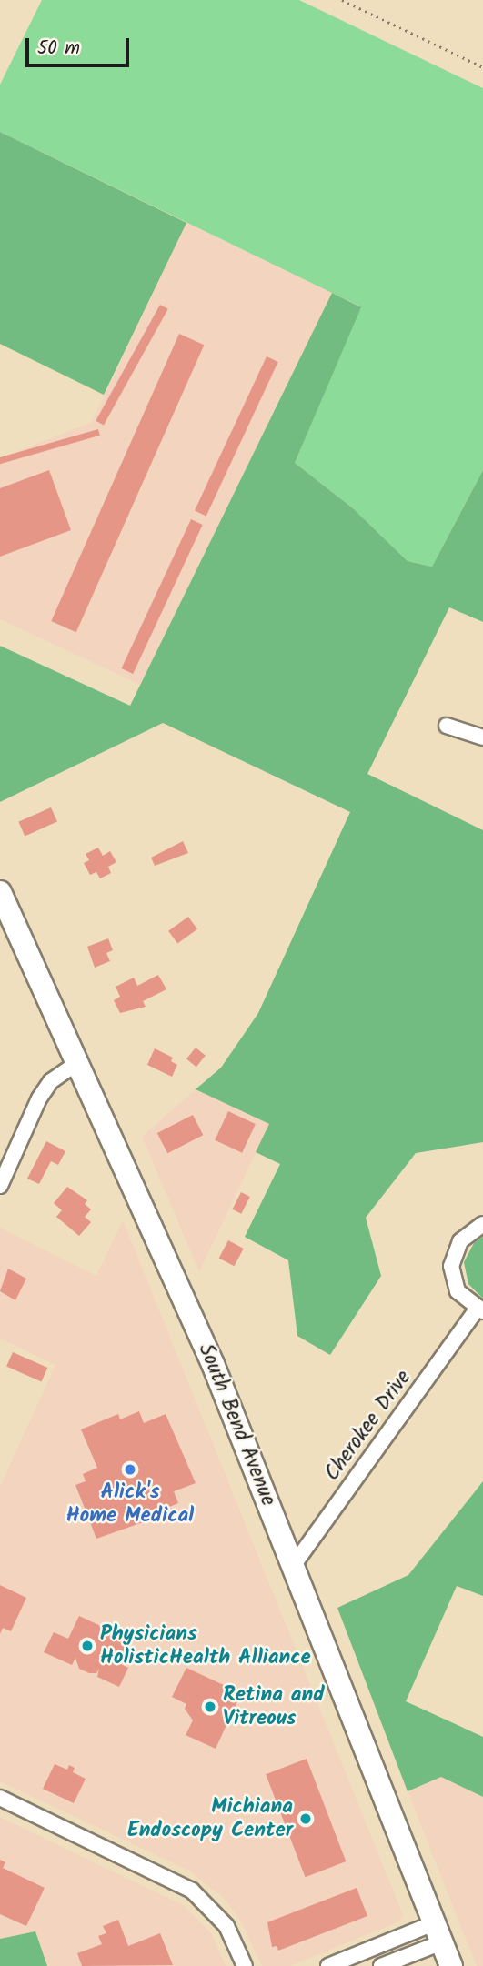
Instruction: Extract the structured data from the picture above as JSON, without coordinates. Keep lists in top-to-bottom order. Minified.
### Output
{"streets":{"main road":["South Bend Avenue"],"street":["Cherokee Drive"]},"crossings":[["South Bend Avenue","Cherokee Drive"]],"places":["Alick's Home Medical","Physicians HolisticHealth Alliance","Retina and Vitreous","Michiana Endoscopy Center"],"scale_bar":"50 m"}
